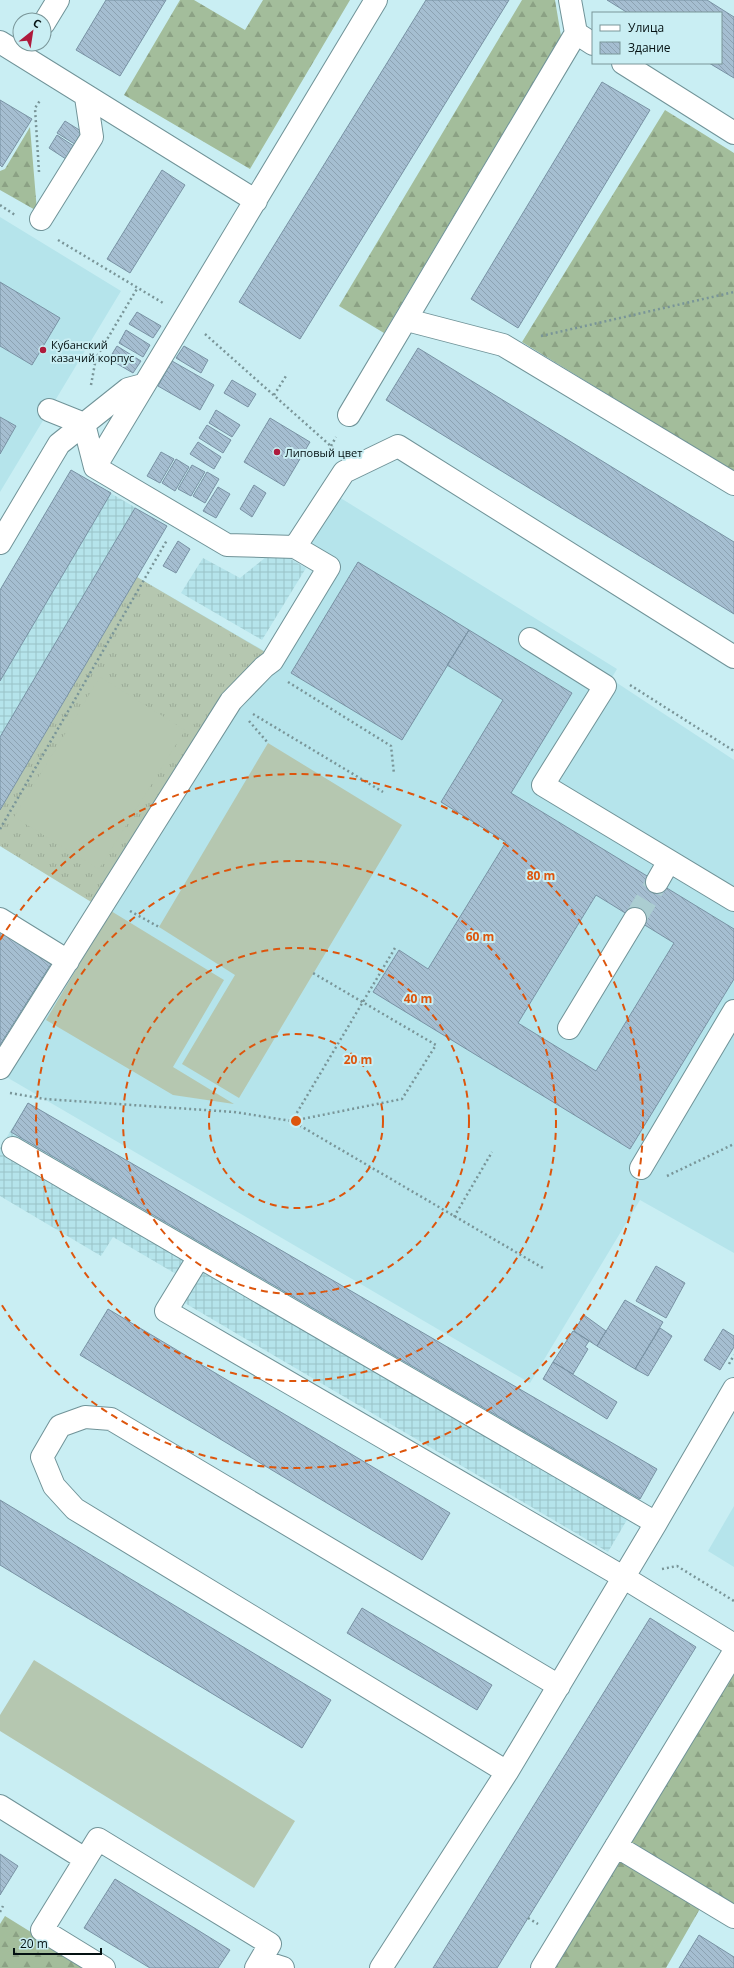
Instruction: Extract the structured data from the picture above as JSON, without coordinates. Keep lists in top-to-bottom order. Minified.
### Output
{"places":["Кубанский казачий корпус","Липовый цвет"],"legend":["Улица","Здание"],"scale_bar":"20 m","north":"top right","rings":["80 m","60 m","40 m","20 m"]}
